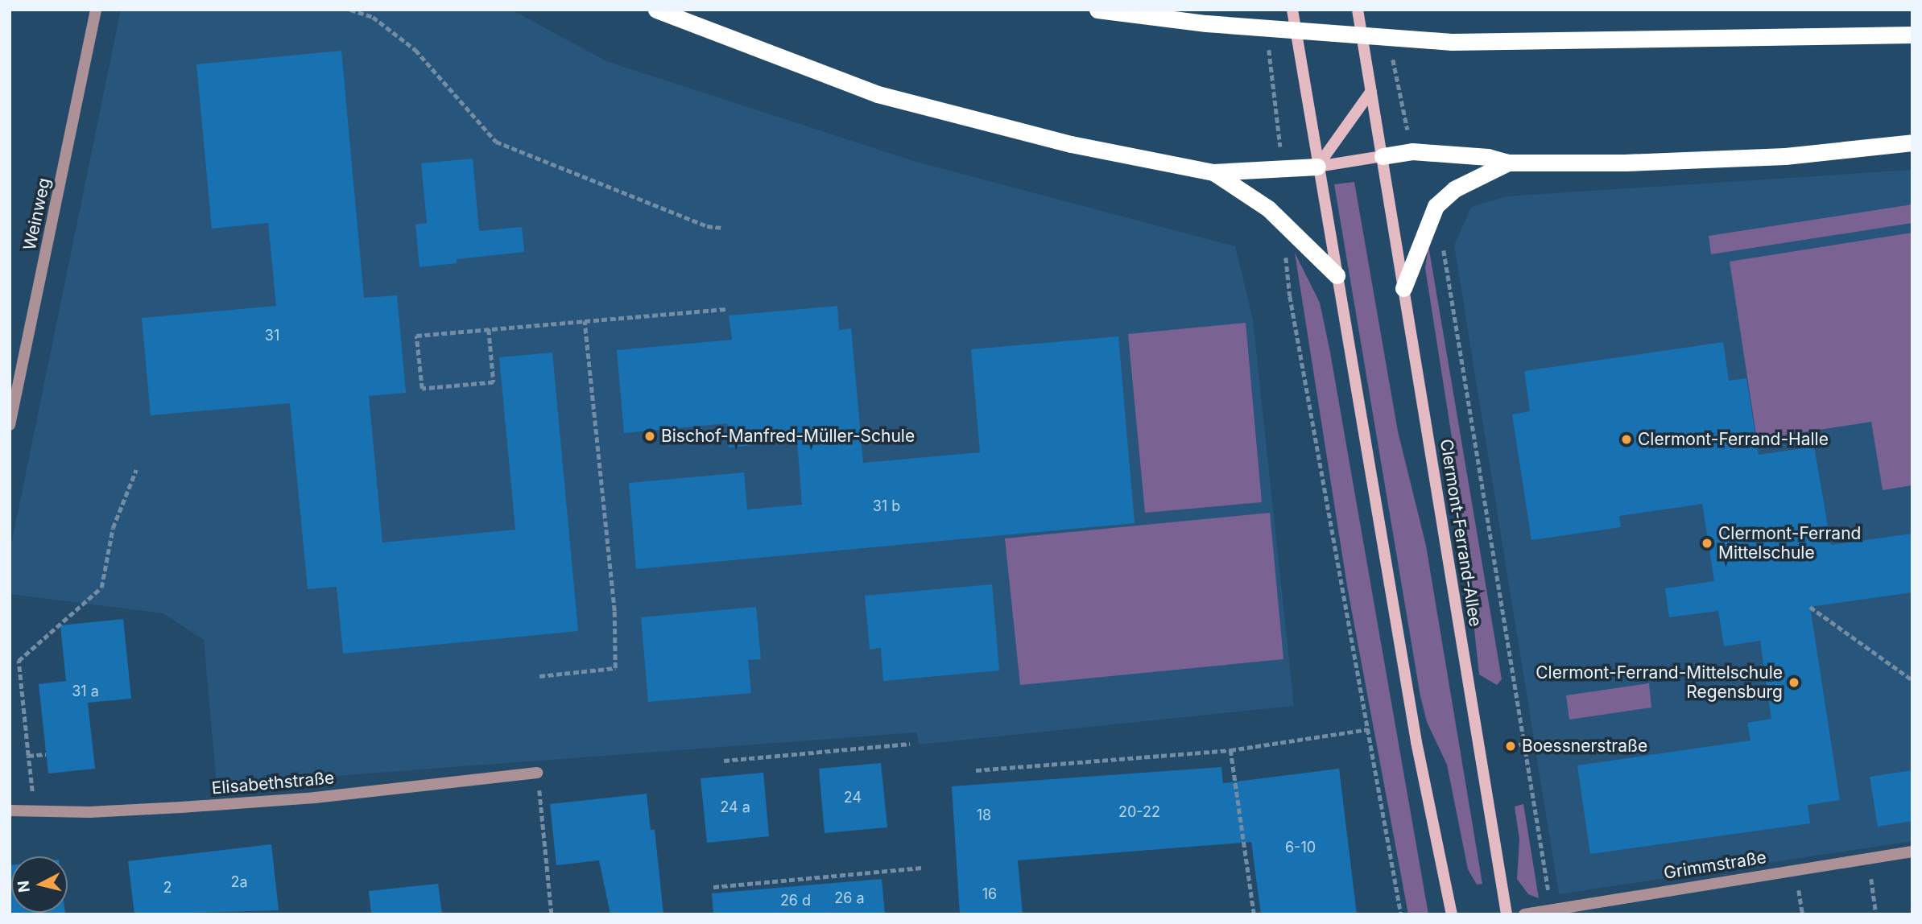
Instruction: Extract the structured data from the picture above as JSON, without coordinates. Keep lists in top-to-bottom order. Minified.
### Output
{"streets":{"street":["Weinweg","Clermont-Ferrand-Allee","Elisabethstraße","Grimmstraße"]},"places":["Bischof-Manfred-Müller-Schule","Clermont-Ferrand-Halle","Clermont-Ferrand Mittelschule","Clermont-Ferrand-Mittelschule Regensburg","Boessnerstraße"],"house_numbers":["31","31 b","31 a","24","24 a","20-22","18","6-10","2a","2","16","26 a","26 d"],"north":"left"}
